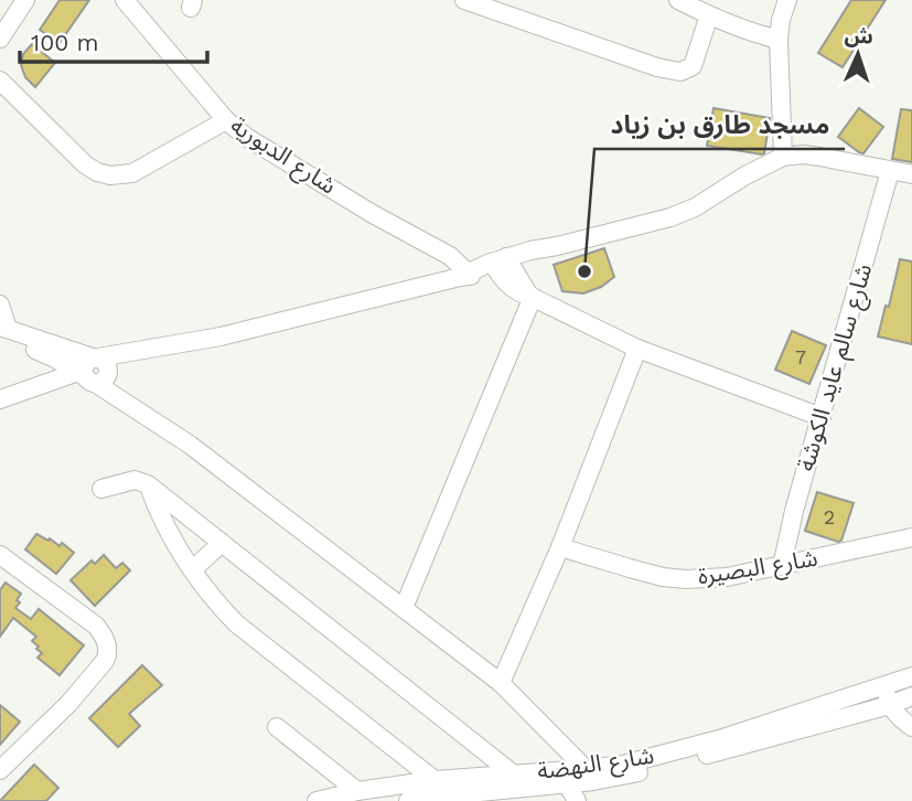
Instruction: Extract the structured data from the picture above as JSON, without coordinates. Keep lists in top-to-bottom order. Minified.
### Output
{"streets":{"street":["شارع الدبورية","شارع سالم عايد الكوشة","شارع البصيرة","شارع النهضة"]},"crossings":[["شارع سالم عايد الكوشة","شارع البصيرة"]],"places":["مسجد طارق بن زياد"],"house_numbers":["7","2"],"scale_bar":"100 m","north":"top"}
